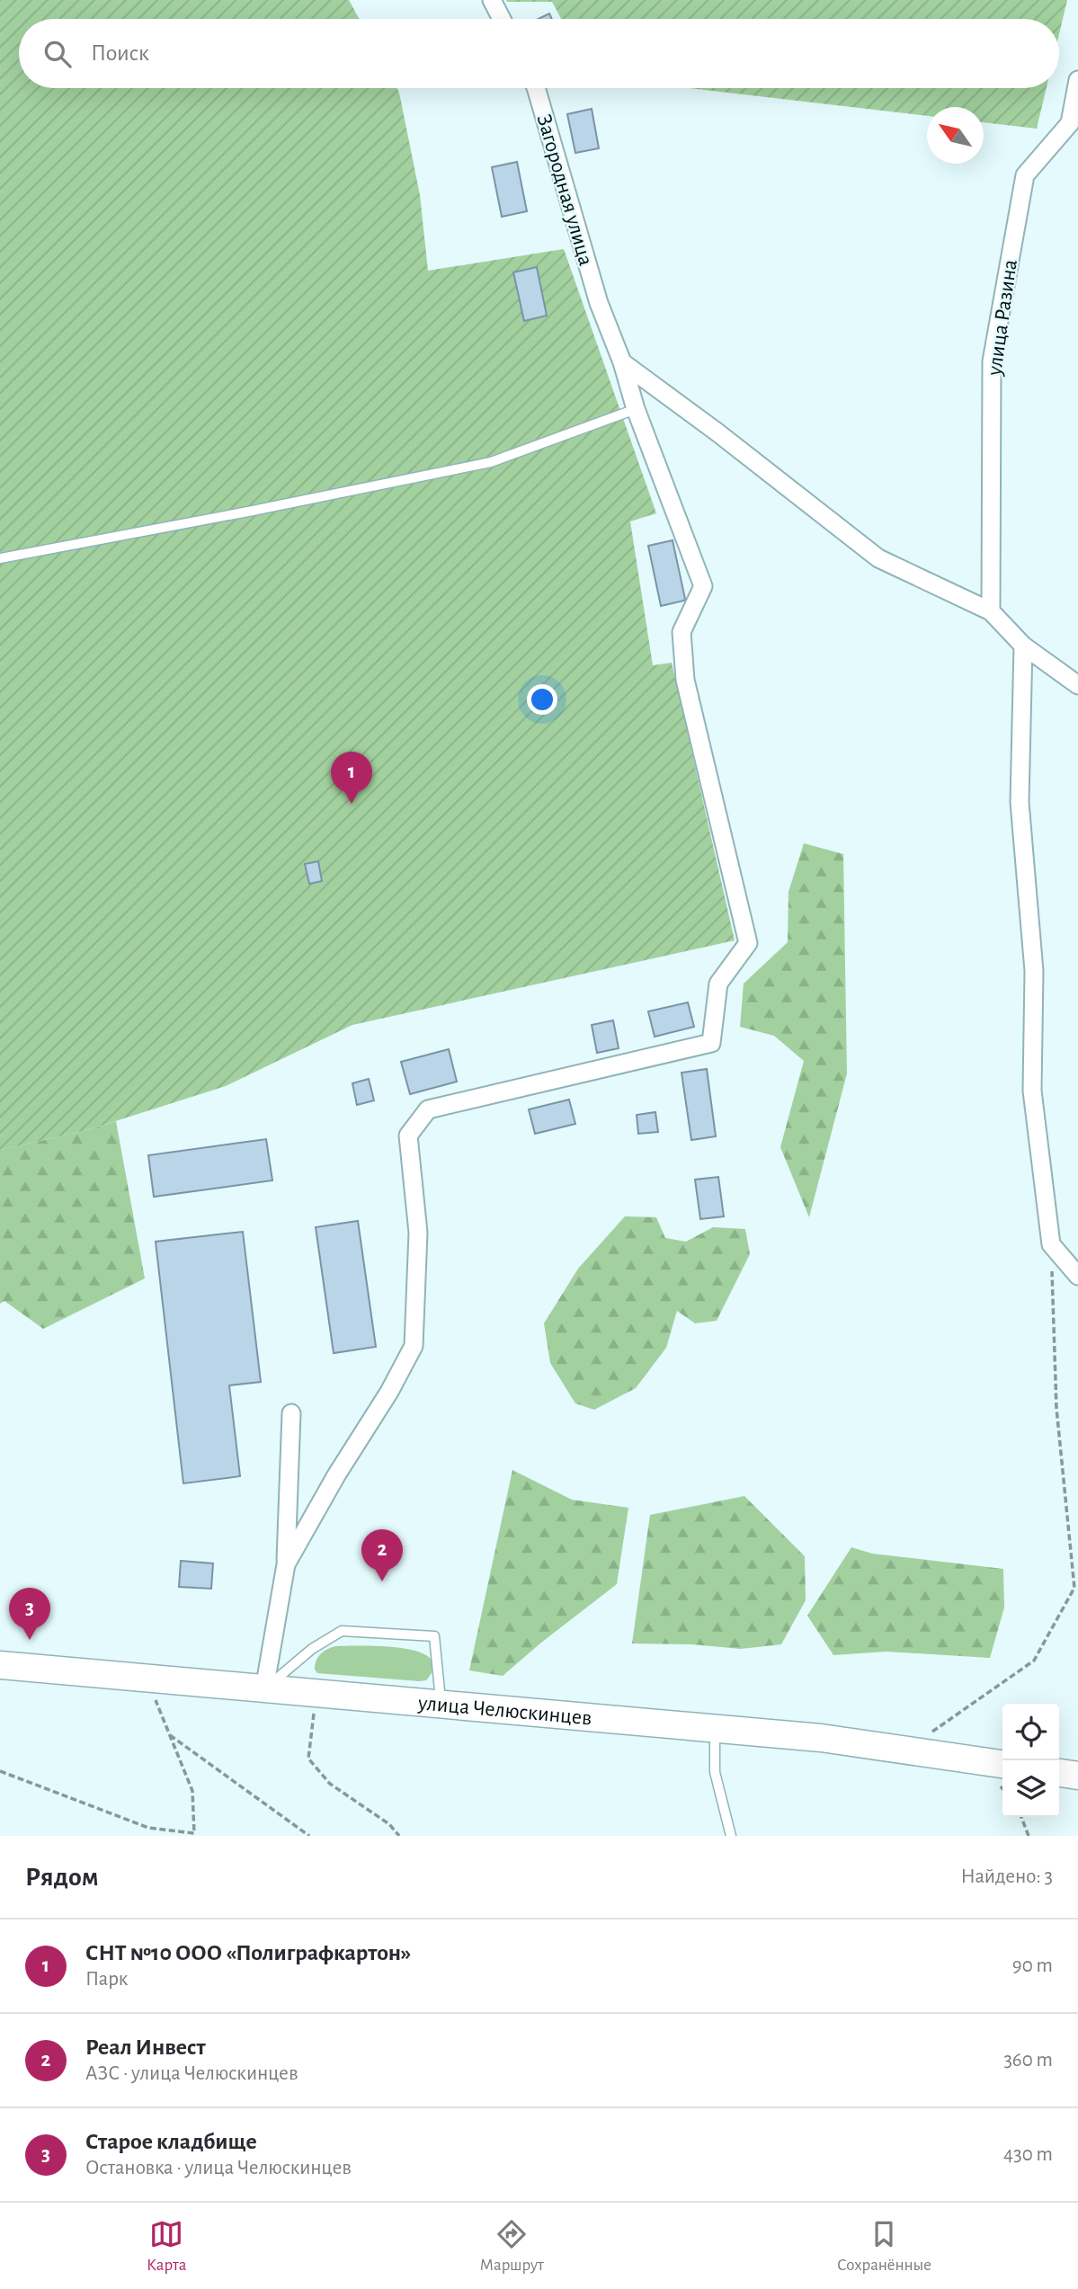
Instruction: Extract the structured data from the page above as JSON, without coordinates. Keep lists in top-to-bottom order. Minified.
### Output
{"streets":{"main road":["улица Челюскинцев"],"street":["Загородная улица","улица Разина"]},"north":"top left","page":{"search":"Поиск","pins":["1","2","3"],"heading":["Рядом","Найдено: 3"],"list":[{"mark":"1","name":"СНТ №10 ООО «Полиграфкартон»","note":"Парк","value":"90 m"},{"mark":"2","name":"Реал Инвест","note":"АЗС · улица Челюскинцев","value":"360 m"},{"mark":"3","name":"Старое кладбище","note":"Остановка · улица Челюскинцев","value":"430 m"}],"nav":["Карта","Маршрут","Сохранённые"]}}
